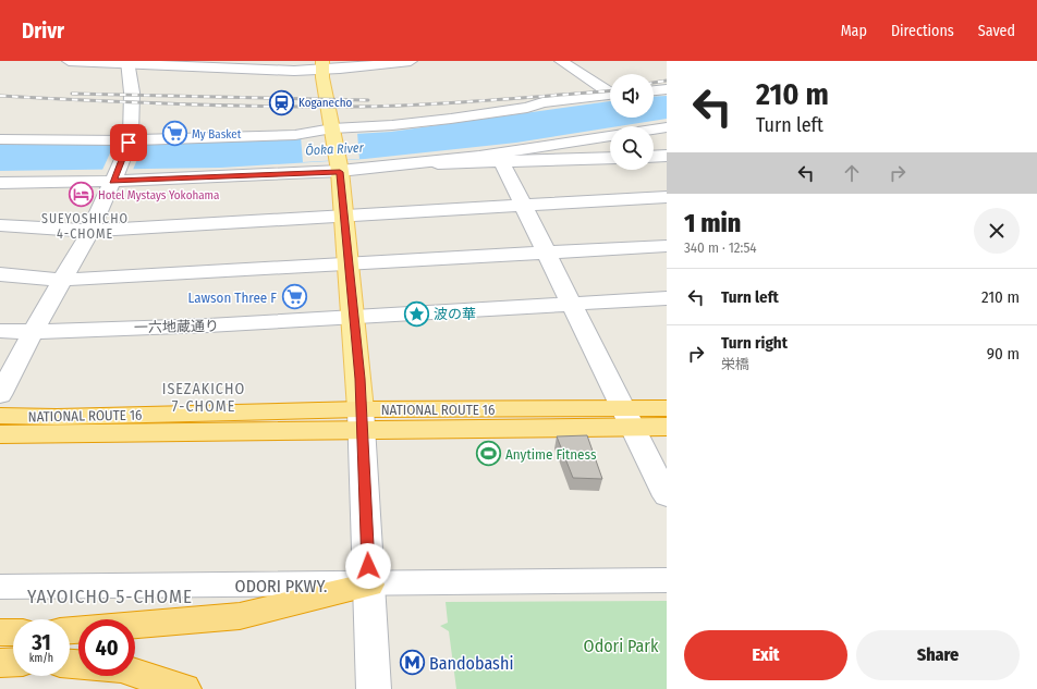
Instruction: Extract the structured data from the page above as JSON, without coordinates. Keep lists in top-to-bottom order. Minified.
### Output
{"streets":{"highway":["NATIONAL ROUTE 16"],"street":["一六地蔵通り","ODORI PKWY."]},"districts":["SUEYOSHICHO 4-CHOME","ISEZAKICHO 7-CHOME","YAYOICHO 5-CHOME"],"water":["Ōoka River"],"parks":["Odori Park"],"places":{"station":["Koganecho"],"supermarket":["My Basket","Lawson Three F"],"hotel":["Hotel Mystays Yokohama"],"place":["波の華"],"sports":["Anytime Fitness"],"metro station":["Bandobashi"]},"page":{"header":"Drivr","nav":["Map","Directions","Saved"],"turn":["210 m","Turn left"],"heading":["1 min","340 m · 12:54"],"list":[{"name":"Turn left","value":"210 m"},{"name":"Turn right","note":"栄橋","value":"90 m"}],"speed":"31 km/h","limit":"40","buttons":["Exit","Share"]}}
